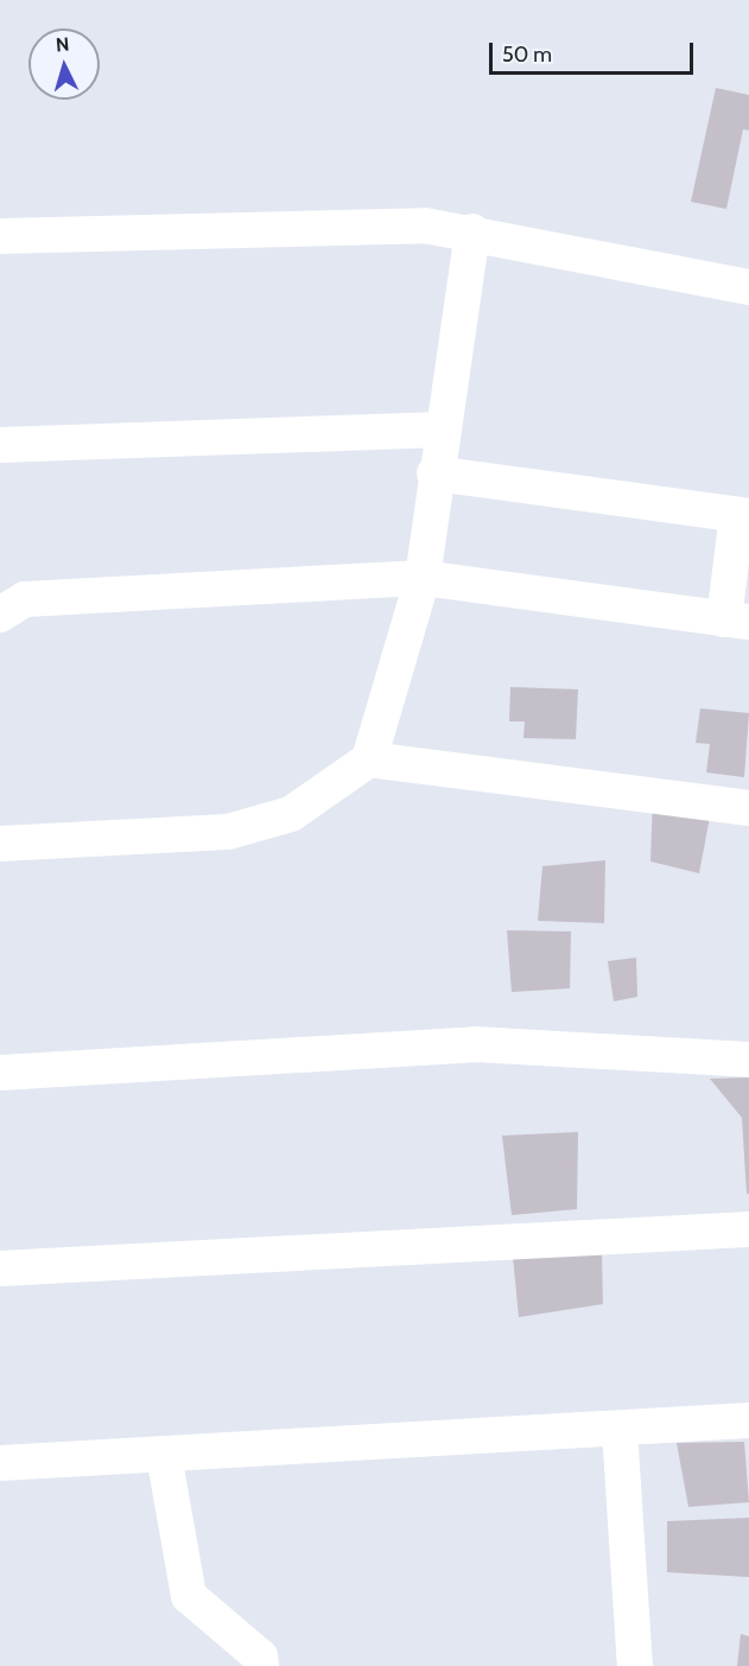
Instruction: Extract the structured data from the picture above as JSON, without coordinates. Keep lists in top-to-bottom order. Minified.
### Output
{"scale_bar":"50 m","north":"top"}
